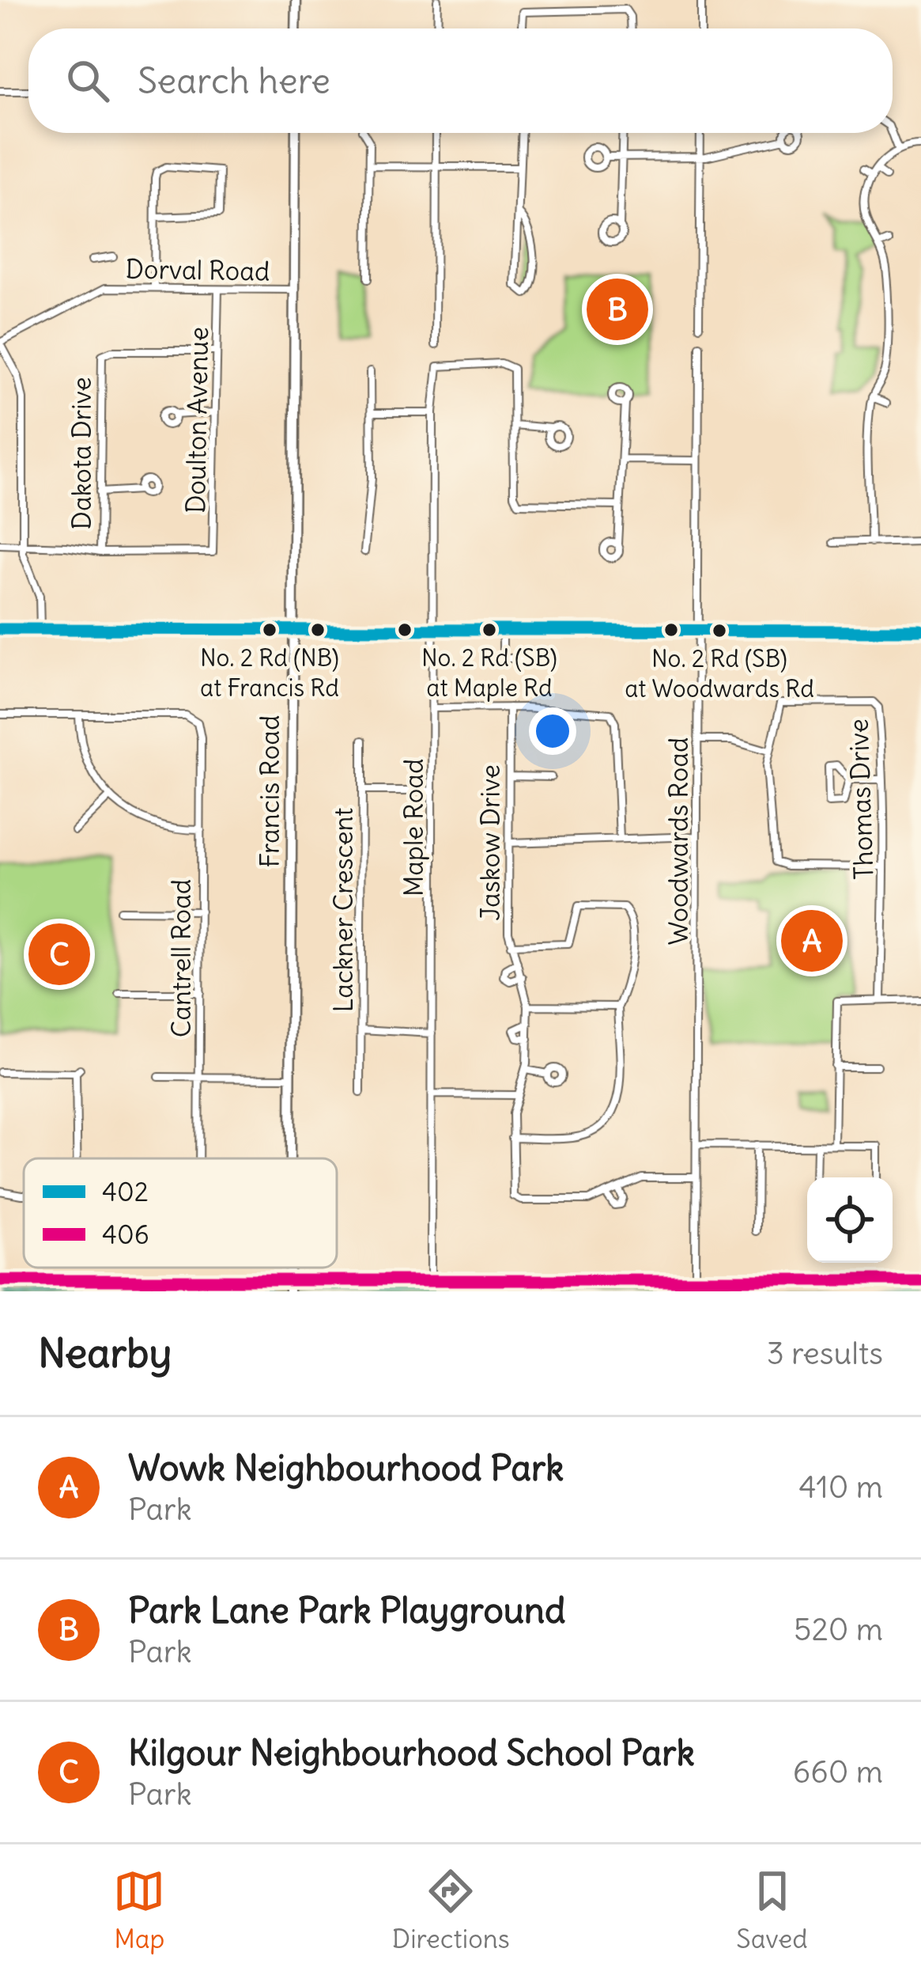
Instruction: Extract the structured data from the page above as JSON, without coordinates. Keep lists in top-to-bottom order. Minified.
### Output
{"streets":{"main road":["Francis Road"],"street":["Dorval Road","Doulton Avenue","Dakota Drive","Thomas Drive","Maple Road","Woodwards Road","Jaskow Drive","Lackner Crescent","Cantrell Road"]},"crossings":[["Dorval Road","Doulton Avenue"],["Dorval Road","Francis Road"],["Doulton Avenue","Dakota Drive"],["Maple Road","Lackner Crescent"]],"places":["No. 2 Rd (NB) at Francis Rd","No. 2 Rd (SB) at Maple Rd","No. 2 Rd (SB) at Woodwards Rd"],"lines":["transit line 402","transit line 406"],"legend":["402","406"],"page":{"search":"Search here","pins":["B","A","C"],"heading":["Nearby","3 results"],"list":[{"mark":"A","name":"Wowk Neighbourhood Park","note":"Park","value":"410 m"},{"mark":"B","name":"Park Lane Park Playground","note":"Park","value":"520 m"},{"mark":"C","name":"Kilgour Neighbourhood School Park","note":"Park","value":"660 m"}],"nav":["Map","Directions","Saved"]}}
